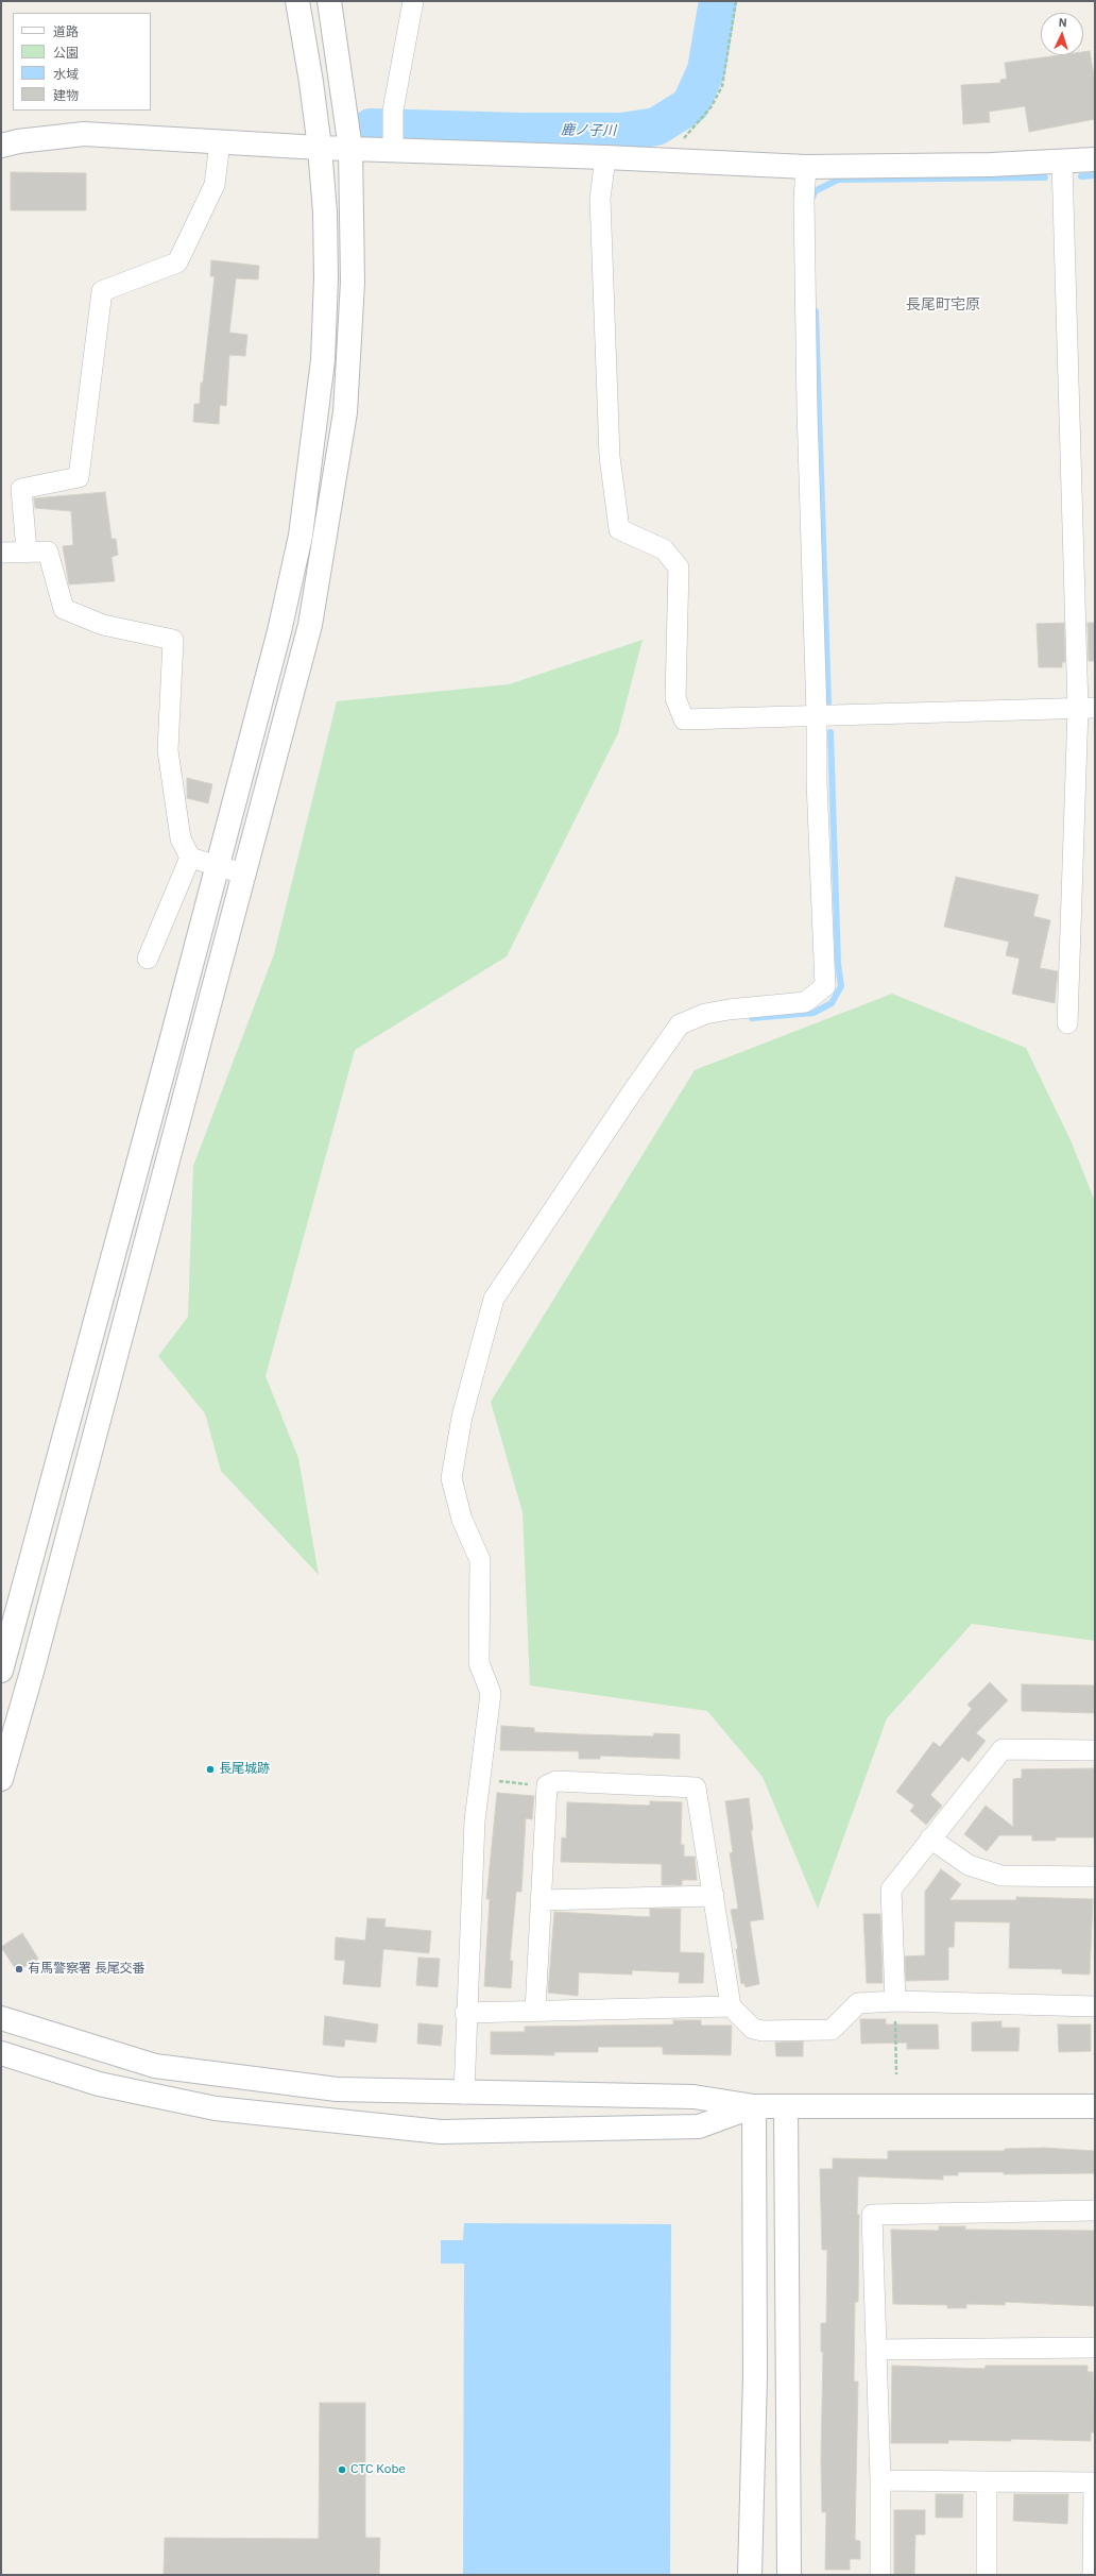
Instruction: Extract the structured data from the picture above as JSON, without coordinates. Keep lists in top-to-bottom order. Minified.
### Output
{"districts":["長尾町宅原"],"water":["鹿ノ子川"],"places":["長尾城跡","有馬警察署 長尾交番","CTC Kobe"],"legend":["道路","公園","水域","建物"],"north":"top"}
